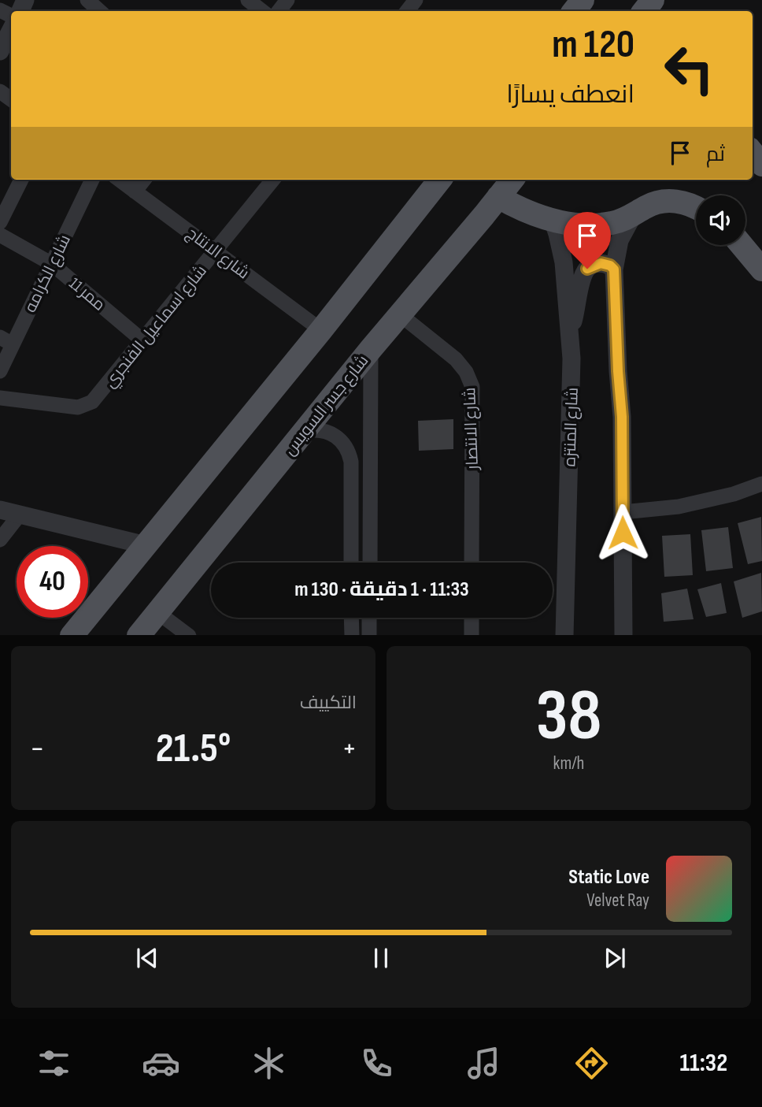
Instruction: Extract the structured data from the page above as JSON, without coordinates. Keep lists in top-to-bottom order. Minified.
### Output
{"streets":{"main road":["شارع جسر السويس"],"street":["شارع الانتاج","شارع الكرامه","ممر 11","شارع اسماعيل الفنجري","شارع المنتزه","شارع الانتصار"]},"crossings":[["شارع الانتاج","شارع اسماعيل الفنجري"],["شارع الكرامه","ممر 11"],["ممر 11","شارع اسماعيل الفنجري"],["شارع جسر السويس","شارع الانتصار"]],"page":{"turn":["120 m","انعطف يسارًا"],"then":"ثم","limit":"40","trip":"11:33 · 1 دقيقة · 130 m","tile":[["38","km/h"],"التكييف"],"heat":["−","21.5°","+"],"song":["Static Love","Velvet Ray"],"tabs":"11:32"}}
